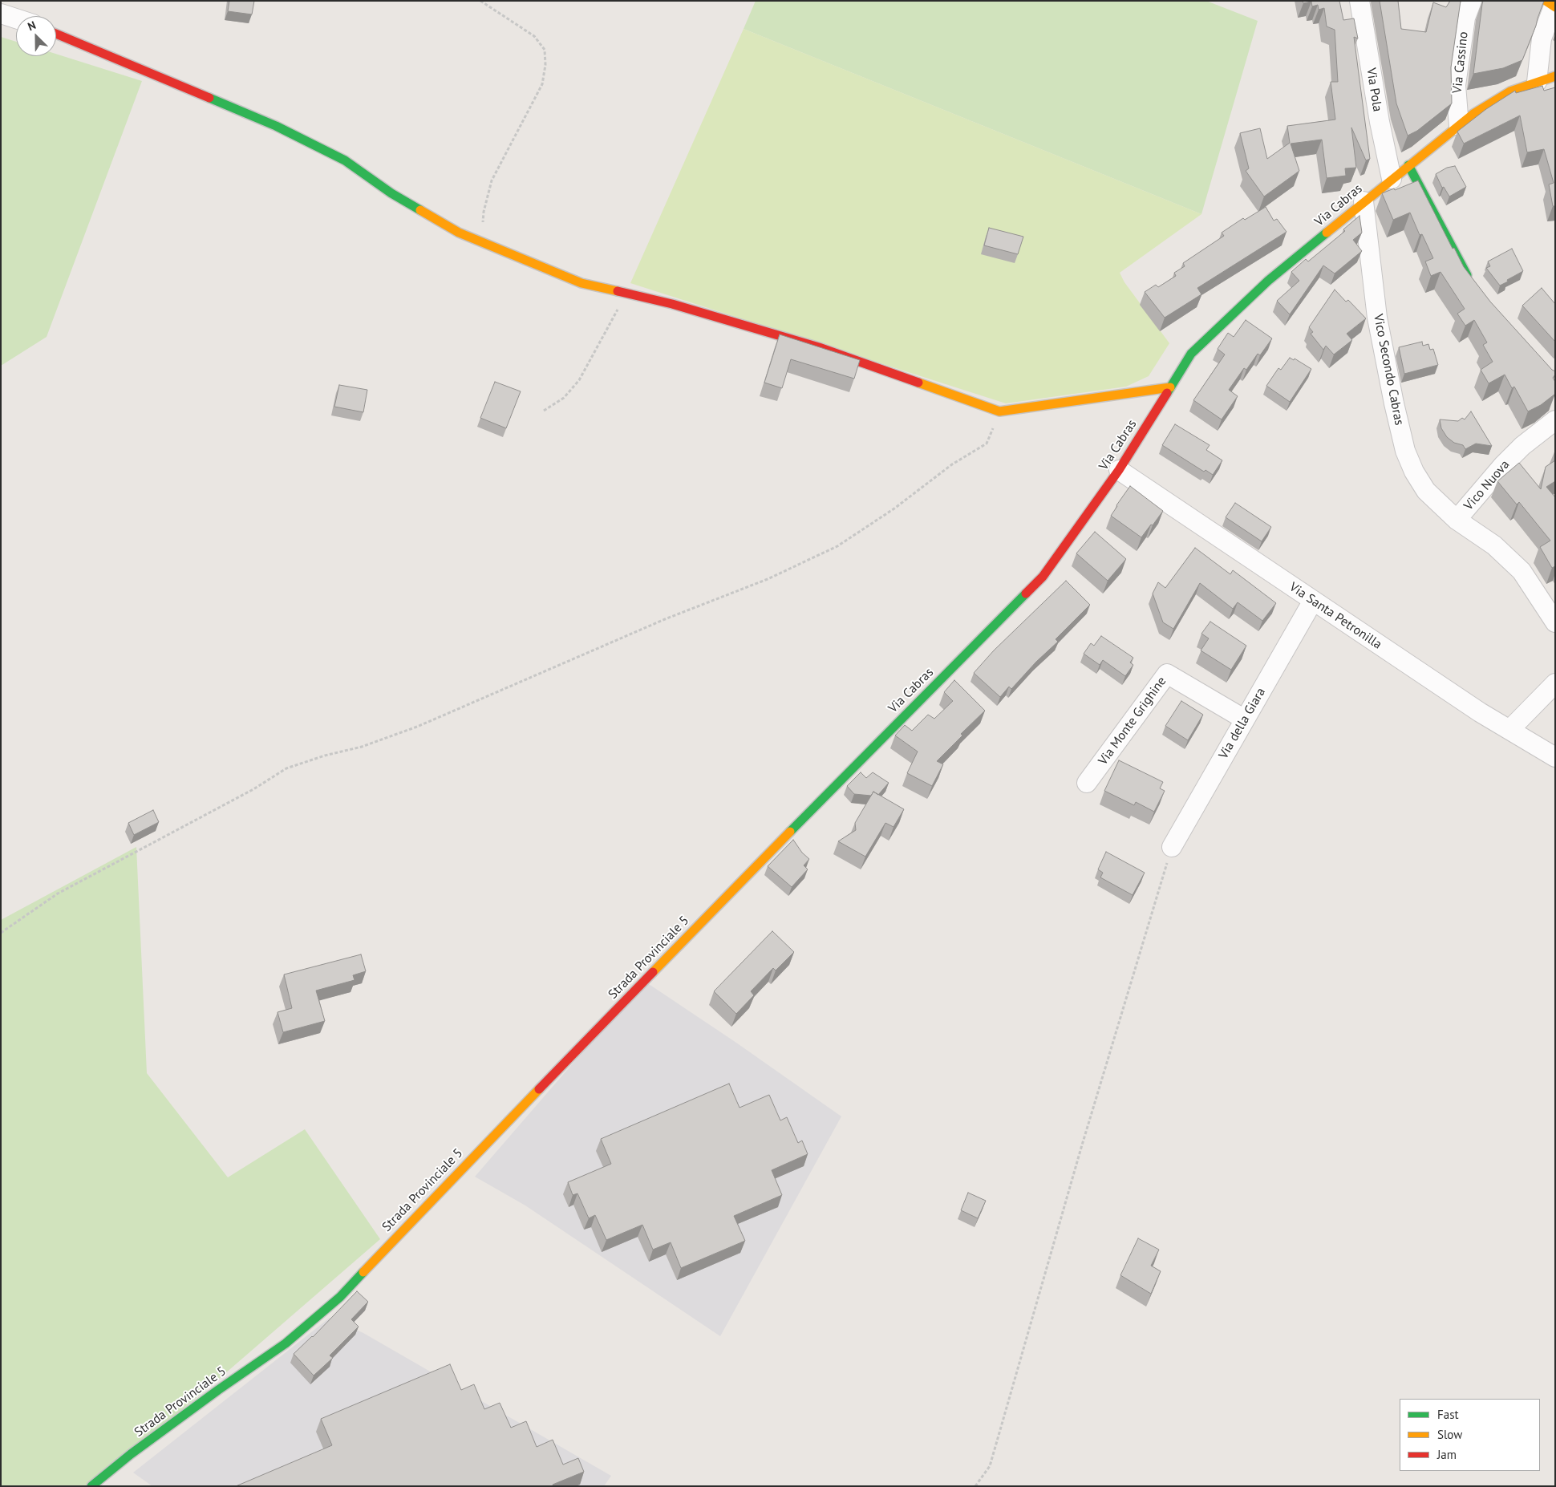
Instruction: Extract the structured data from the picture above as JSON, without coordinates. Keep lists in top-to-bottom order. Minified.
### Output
{"streets":{"street":["Via Cassino","Via Pola","Via Cabras","Vico Secondo Cabras","Vico Nuova","Via Santa Petronilla","Via Monte Grighine","Via della Giara","Strada Provinciale 5"]},"crossings":[["Via Cassino","Via Cabras"],["Via Pola","Via Cabras"],["Via Cabras","Vico Secondo Cabras"],["Via Cabras","Via Santa Petronilla"],["Via Cabras","Strada Provinciale 5"],["Vico Secondo Cabras","Vico Nuova"],["Via Santa Petronilla","Via della Giara"],["Via Monte Grighine","Via della Giara"]],"legend":["Fast","Slow","Jam"],"north":"top left"}
